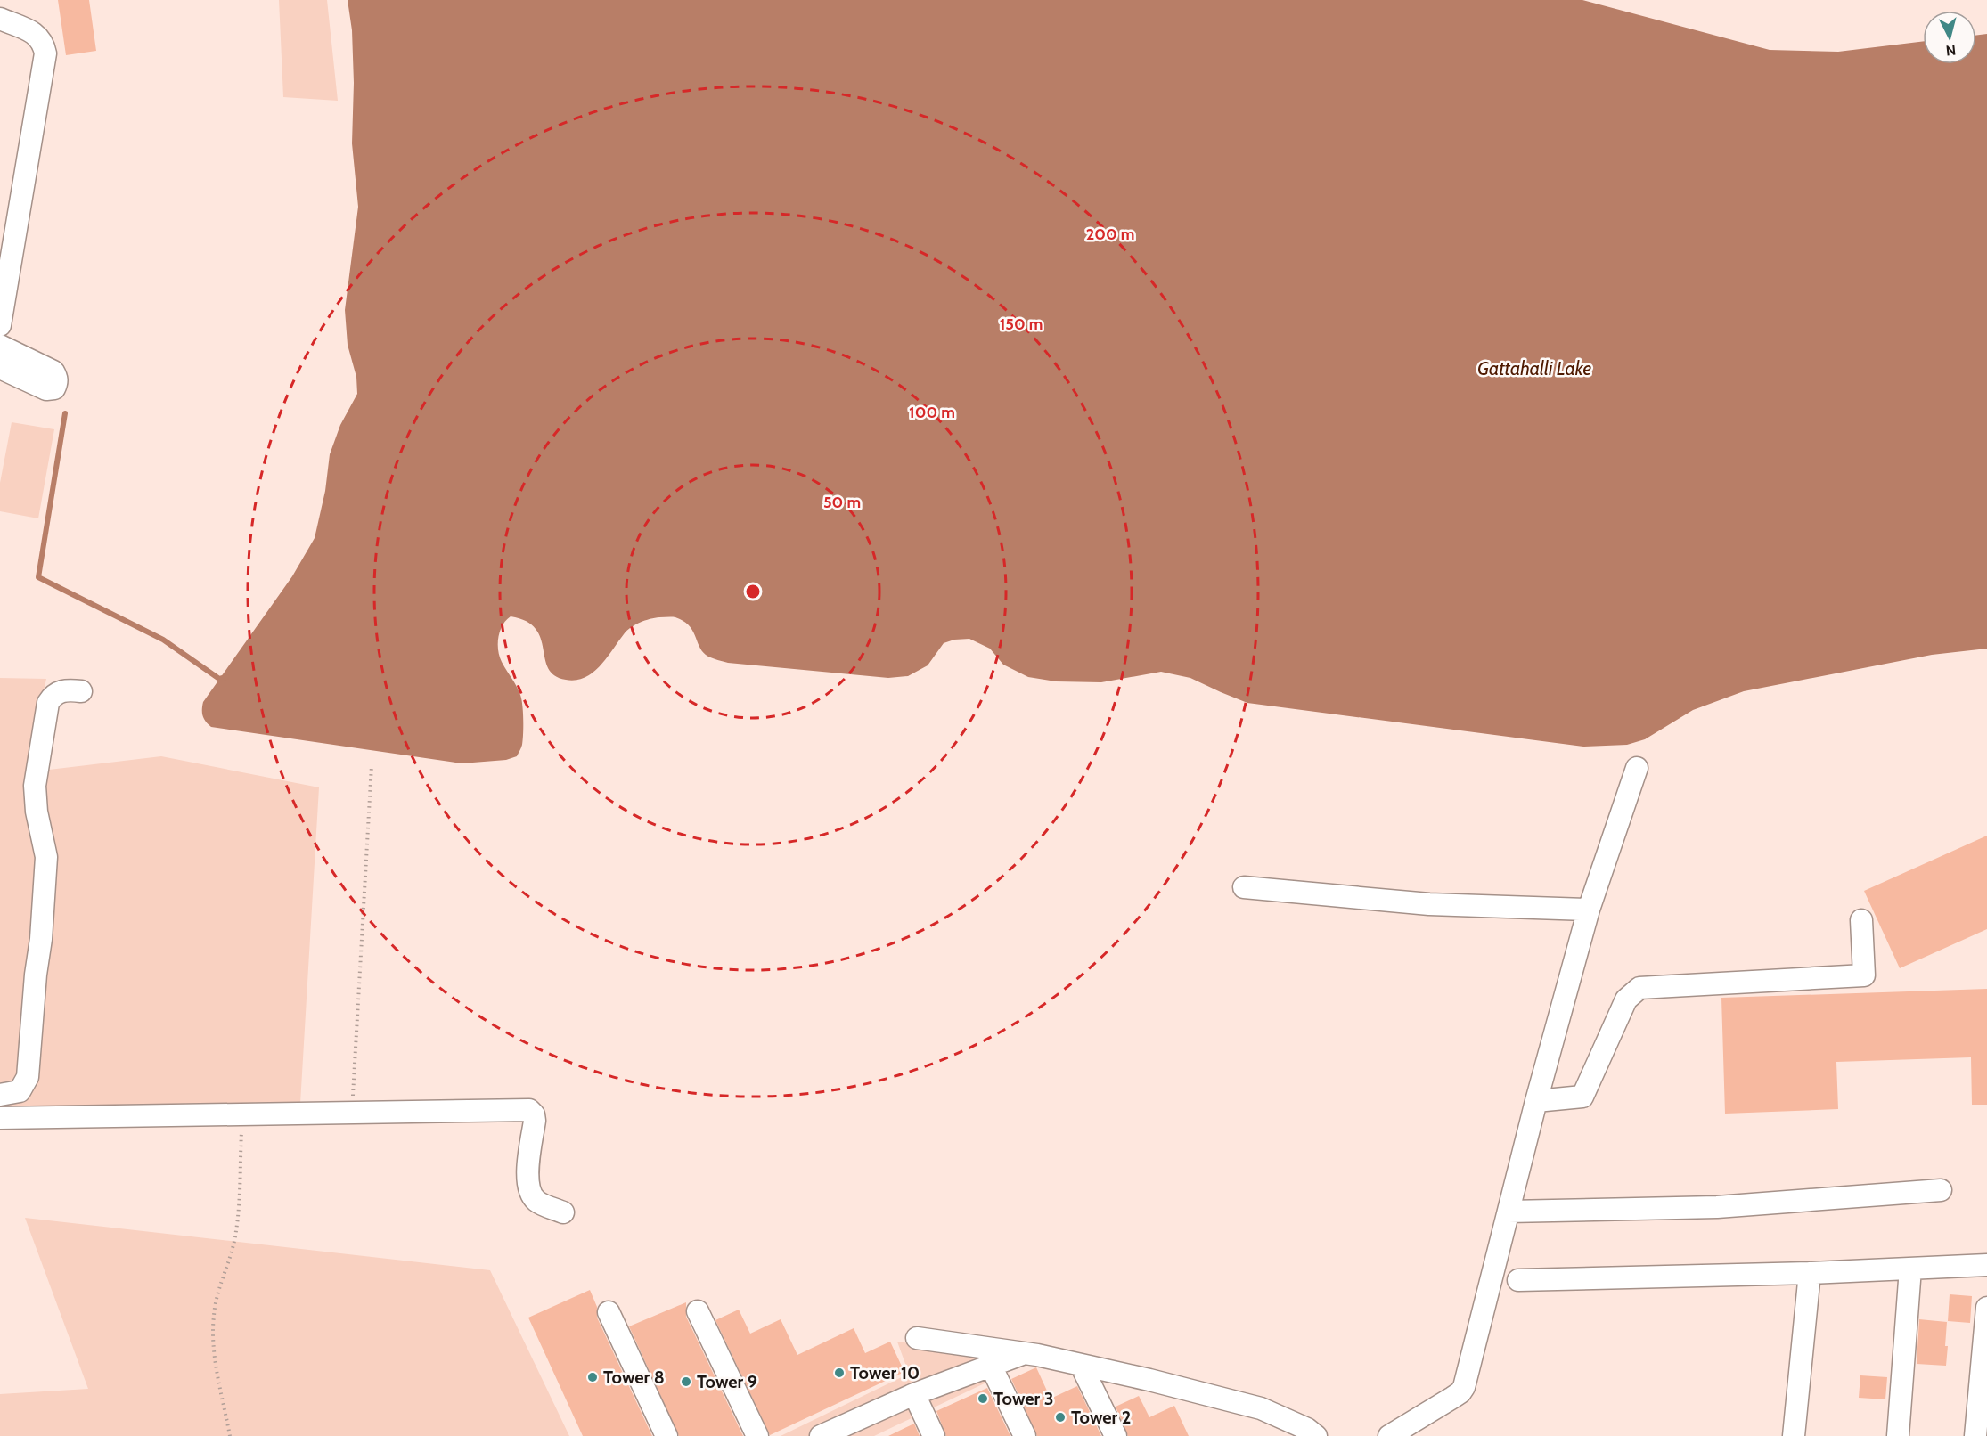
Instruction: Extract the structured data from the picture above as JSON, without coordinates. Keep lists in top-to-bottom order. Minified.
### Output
{"water":["Gattahalli Lake"],"places":["Tower 10","Tower 8","Tower 9","Tower 3","Tower 2"],"north":"bottom","rings":["200 m","150 m","100 m","50 m"]}
